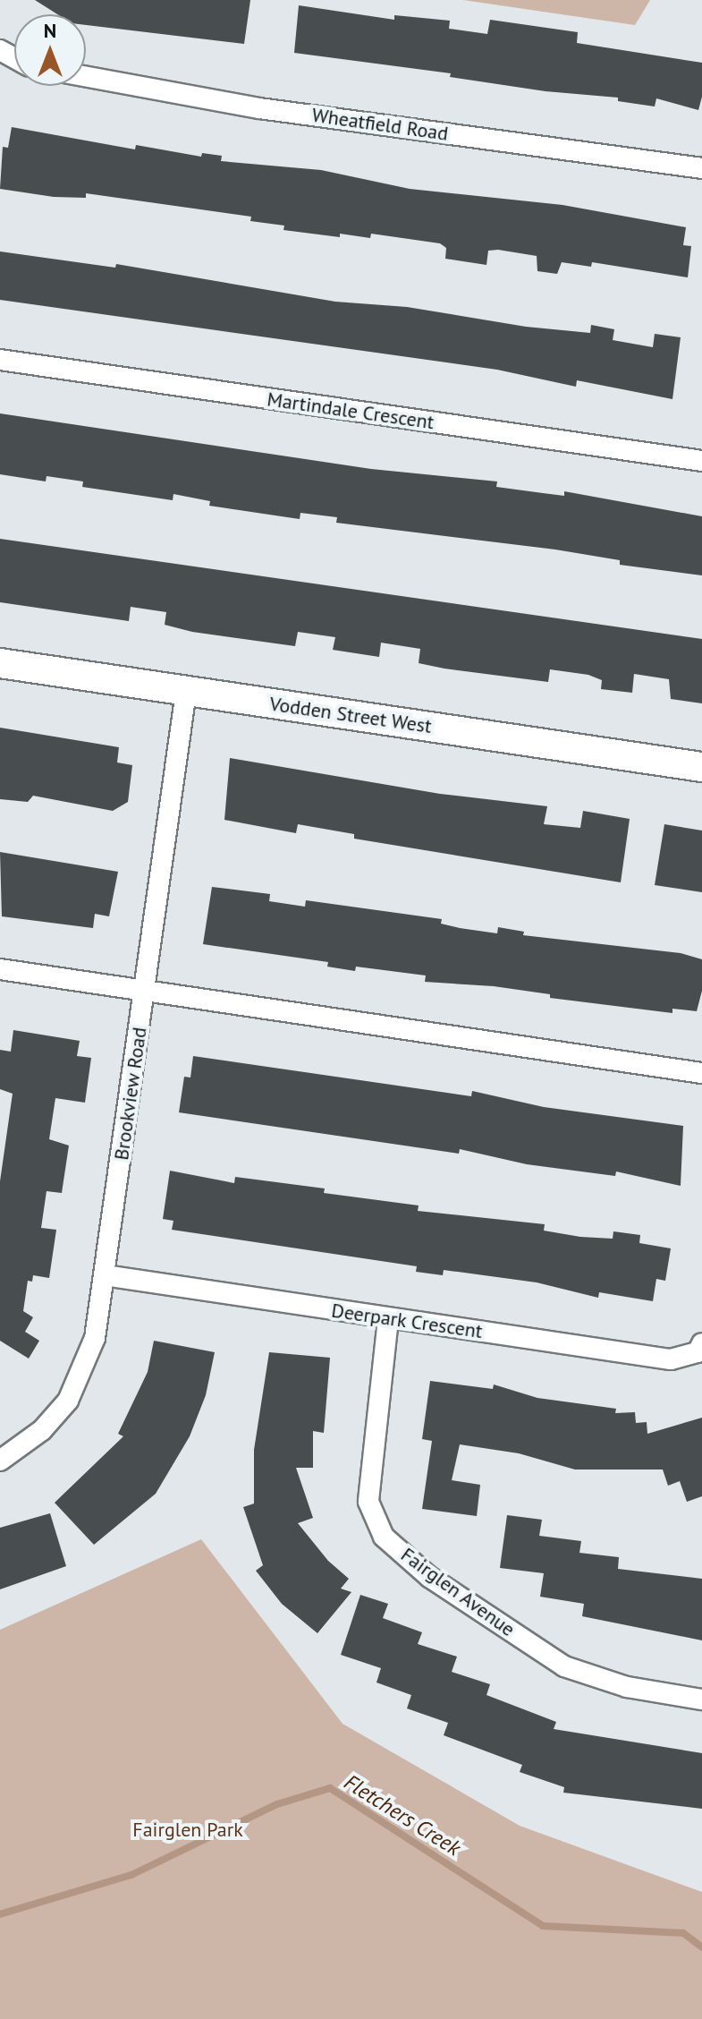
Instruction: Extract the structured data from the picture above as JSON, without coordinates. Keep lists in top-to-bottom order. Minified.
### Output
{"streets":{"street":["Wheatfield Road","Martindale Crescent","Vodden Street West","Brookview Road","Deerpark Crescent","Fairglen Avenue"]},"crossings":[["Vodden Street West","Brookview Road"],["Brookview Road","Deerpark Crescent"],["Deerpark Crescent","Fairglen Avenue"]],"water":["Fletchers Creek"],"parks":["Fairglen Park"],"north":"top"}
